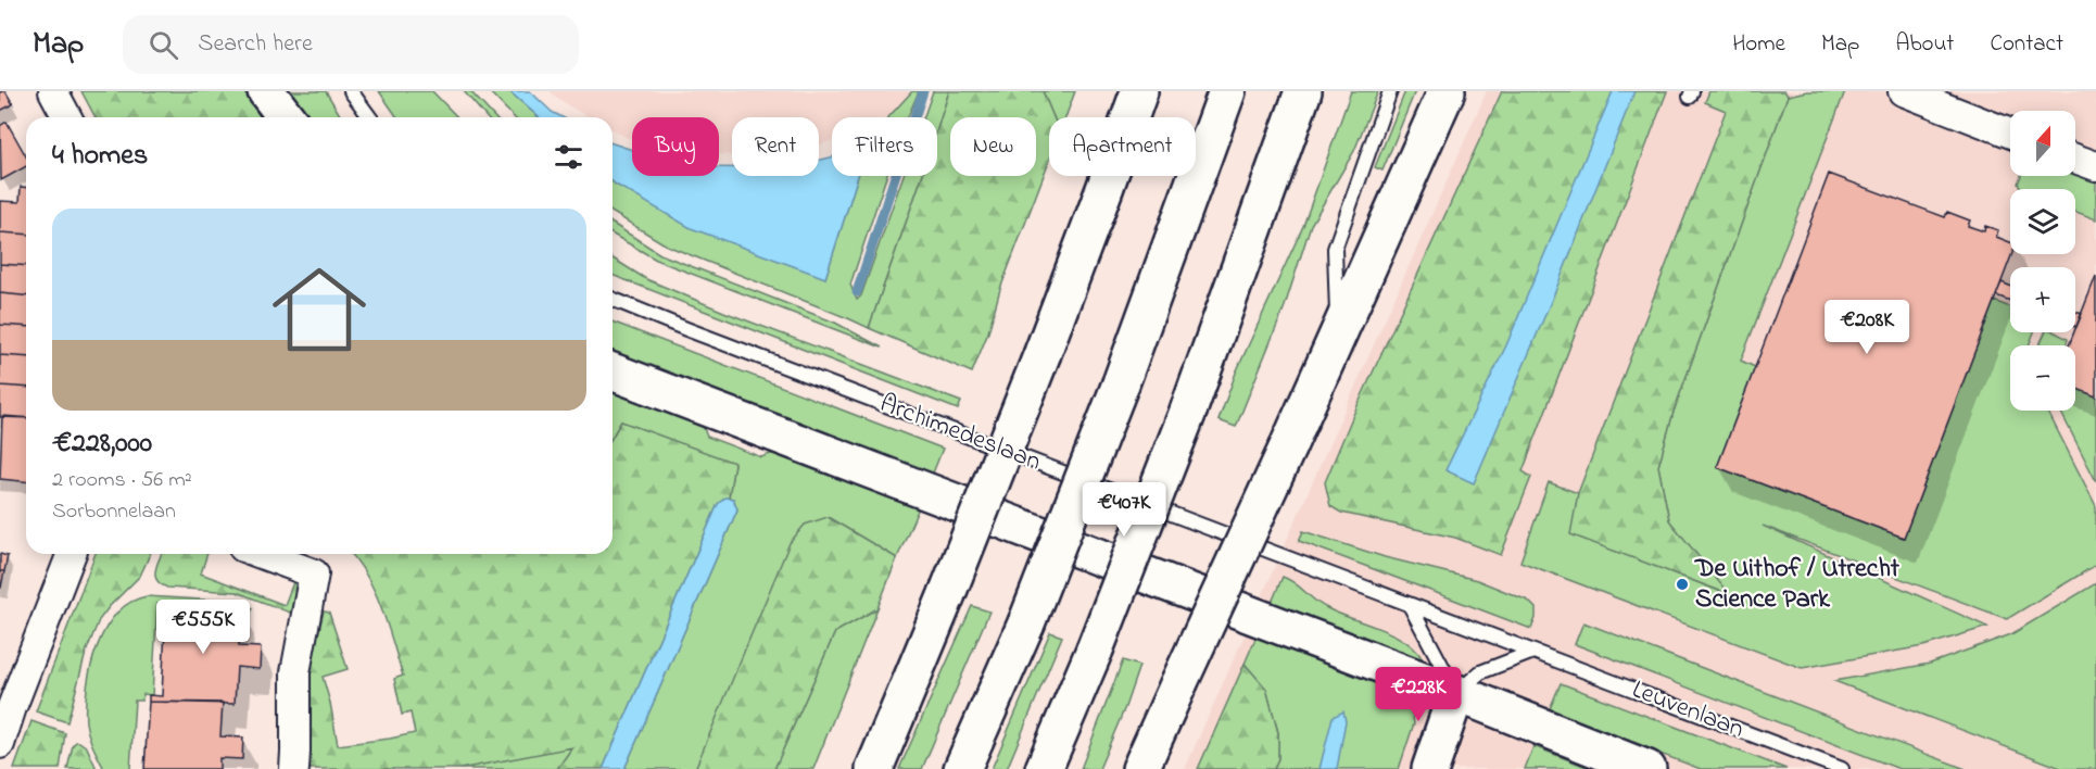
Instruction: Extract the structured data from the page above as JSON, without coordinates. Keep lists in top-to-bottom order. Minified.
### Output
{"streets":{"lane":["Archimedeslaan","Leuvenlaan"]},"crossings":[["Archimedeslaan","Leuvenlaan"]],"places":["De Uithof / Utrecht Science Park"],"north":"top","page":{"header":"Map","search":"Search here","nav":["Home","Map","About","Contact"],"map_buttons":["+","−"],"chip":["Buy","Rent","Filters","New","Apartment"],"heading":"4 homes","list":[{"name":"€228,000","note":"2 rooms · 56 m² · Sorbonnelaan"}],"price":["€208K","€407K","€555K","€228K"]}}
